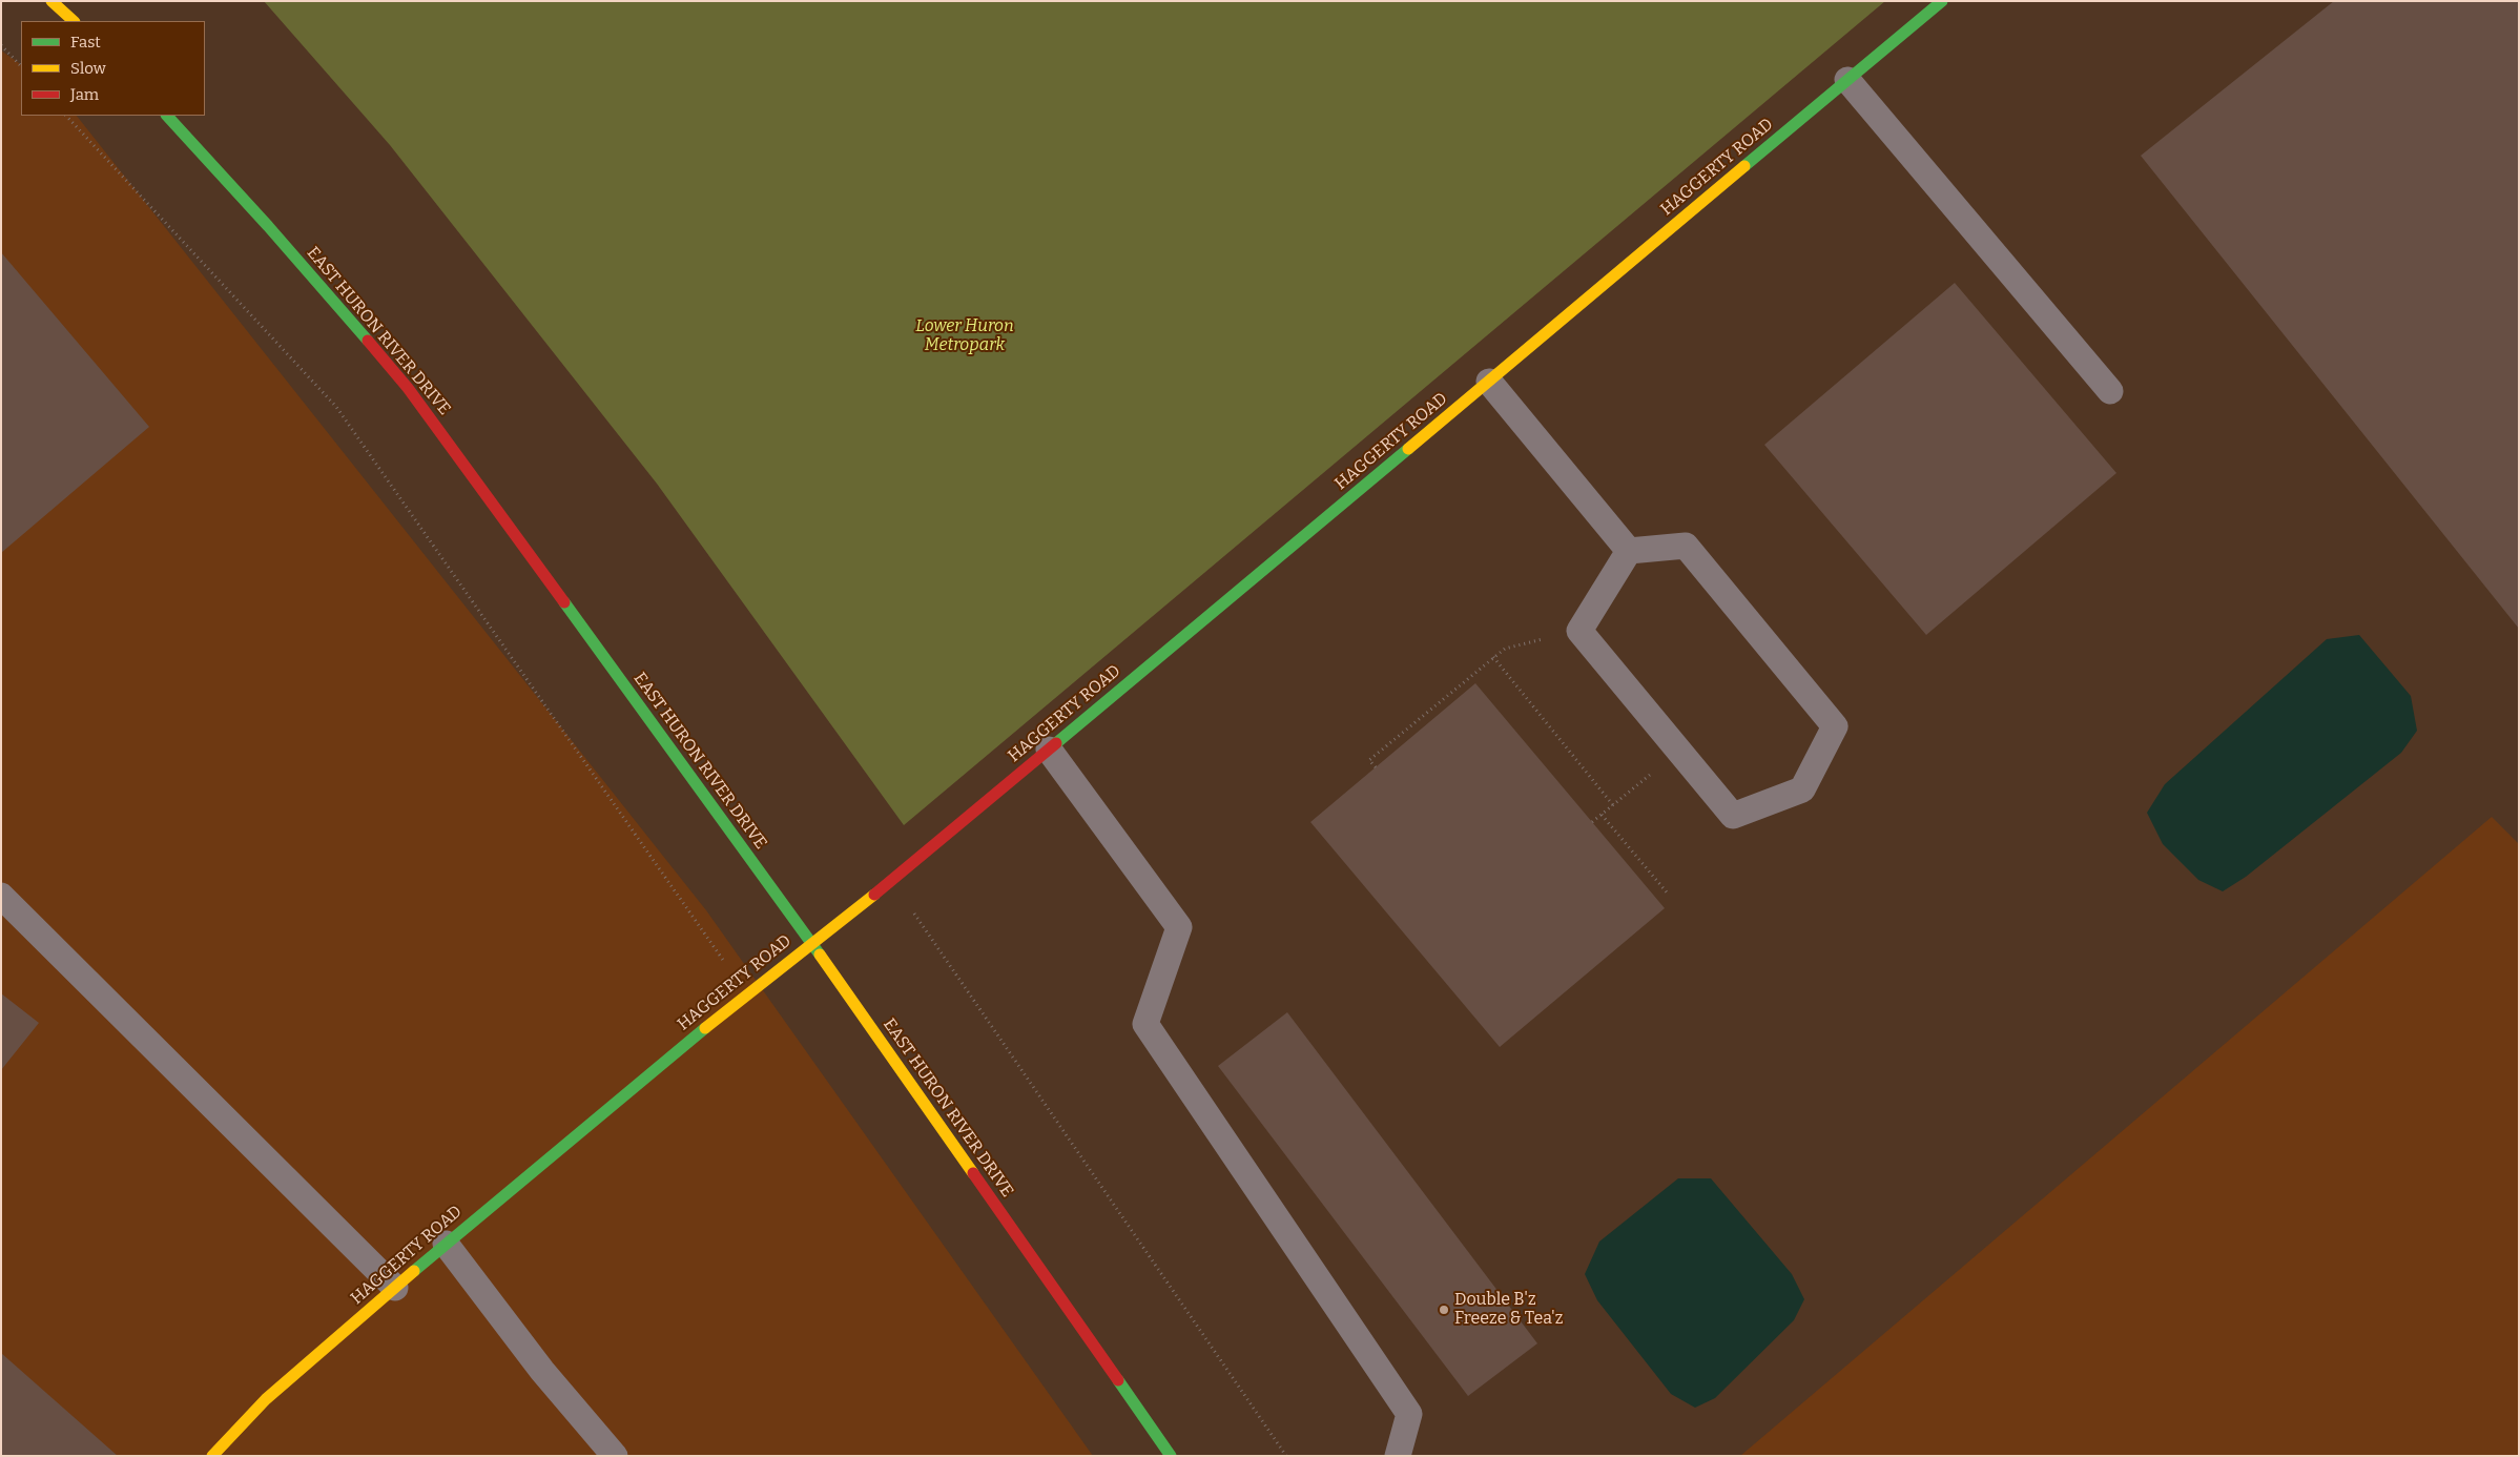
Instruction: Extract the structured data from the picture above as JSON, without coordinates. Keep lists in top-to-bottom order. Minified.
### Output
{"streets":{"street":["HAGGERTY ROAD","EAST HURON RIVER DRIVE"]},"crossings":[["HAGGERTY ROAD","EAST HURON RIVER DRIVE"]],"parks":["Lower Huron Metropark"],"places":["Double B'z Freeze & Tea'z"],"legend":["Fast","Slow","Jam"]}
